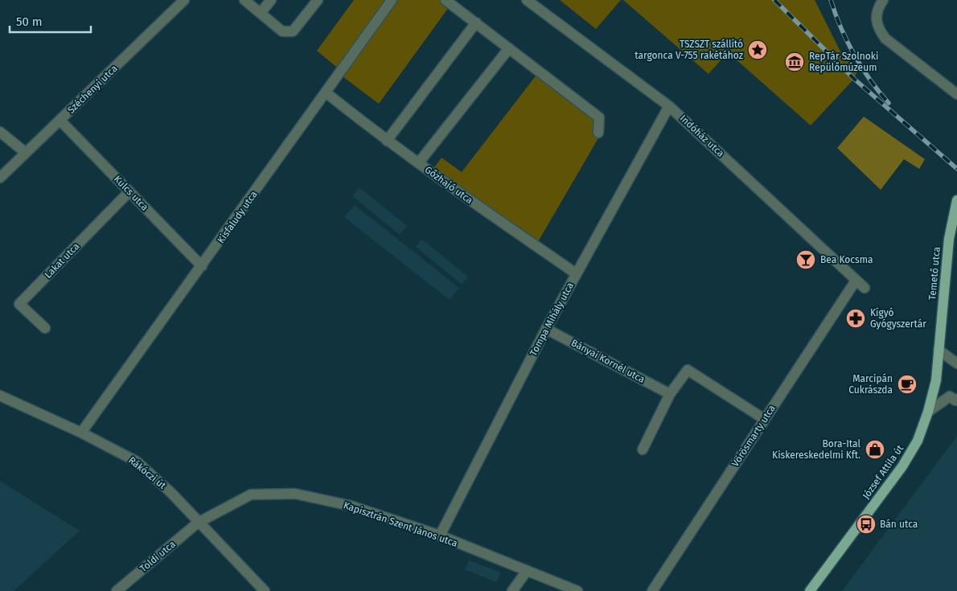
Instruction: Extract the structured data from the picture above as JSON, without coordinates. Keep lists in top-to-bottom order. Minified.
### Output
{"streets":{"main road":["Temető utca","József Attila út"],"street":["Széchenyi utca","Indóház utca","Gőzhajó utca","Kulcs utca","Kisfaludy utca","Lakat utca","Tompa Mihály utca","Bányai Kornél utca","Vörösmarty utca","Rákóczi út","Kapisztrán Szent János utca","Toldi utca"]},"crossings":[["Széchenyi utca","Kulcs utca"],["Indóház utca","Tompa Mihály utca"],["Indóház utca","Vörösmarty utca"],["Gőzhajó utca","Kisfaludy utca"],["Gőzhajó utca","Tompa Mihály utca"],["Kulcs utca","Kisfaludy utca"],["Kulcs utca","Lakat utca"],["Kisfaludy utca","Rákóczi út"],["Temető utca","József Attila út"],["Tompa Mihály utca","Bányai Kornél utca"],["Tompa Mihály utca","Kapisztrán Szent János utca"],["Rákóczi út","Kapisztrán Szent János utca"],["Rákóczi út","Toldi utca"],["Kapisztrán Szent János utca","Toldi utca"]],"places":{"place":["TSZSZT szállító targonca V-755 rakétához"],"museum":["RepTár Szolnoki Repülőmúzeum"],"bar":["Bea Kocsma"],"pharmacy":["Kígyó Gyógyszertár"],"cafe":["Marcipán Cukrászda"],"shop":["Bora-Ital Kiskereskedelmi Kft."],"bus stop":["Bán utca"]},"scale_bar":"50 m"}
